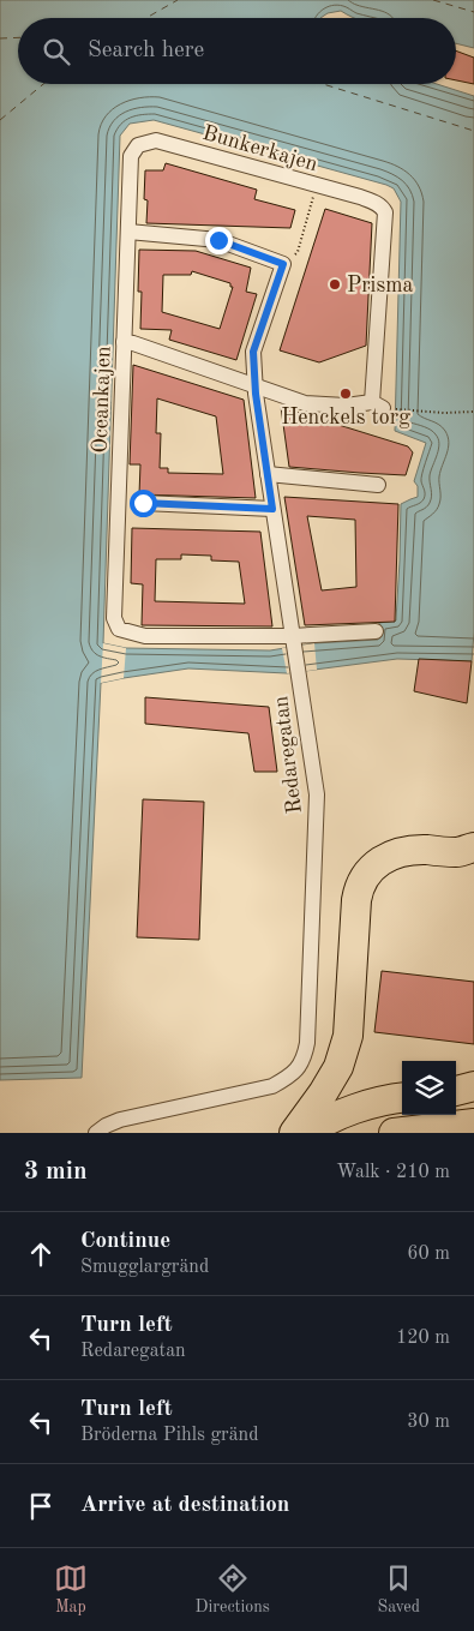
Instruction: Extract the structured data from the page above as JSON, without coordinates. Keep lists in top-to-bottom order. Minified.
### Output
{"streets":{"street":["Bunkerkajen","Oceankajen","Redaregatan"]},"crossings":[["Bunkerkajen","Oceankajen"],["Oceankajen","Redaregatan"]],"places":["Prisma","Henckels torg"],"page":{"search":"Search here","heading":["3 min","Walk · 210 m"],"list":[["Continue","Smugglargränd","60 m"],["Turn left","Redaregatan","120 m"],["Turn left","Bröderna Pihls gränd","30 m"],"Arrive at destination"],"nav":["Map","Directions","Saved"]}}
